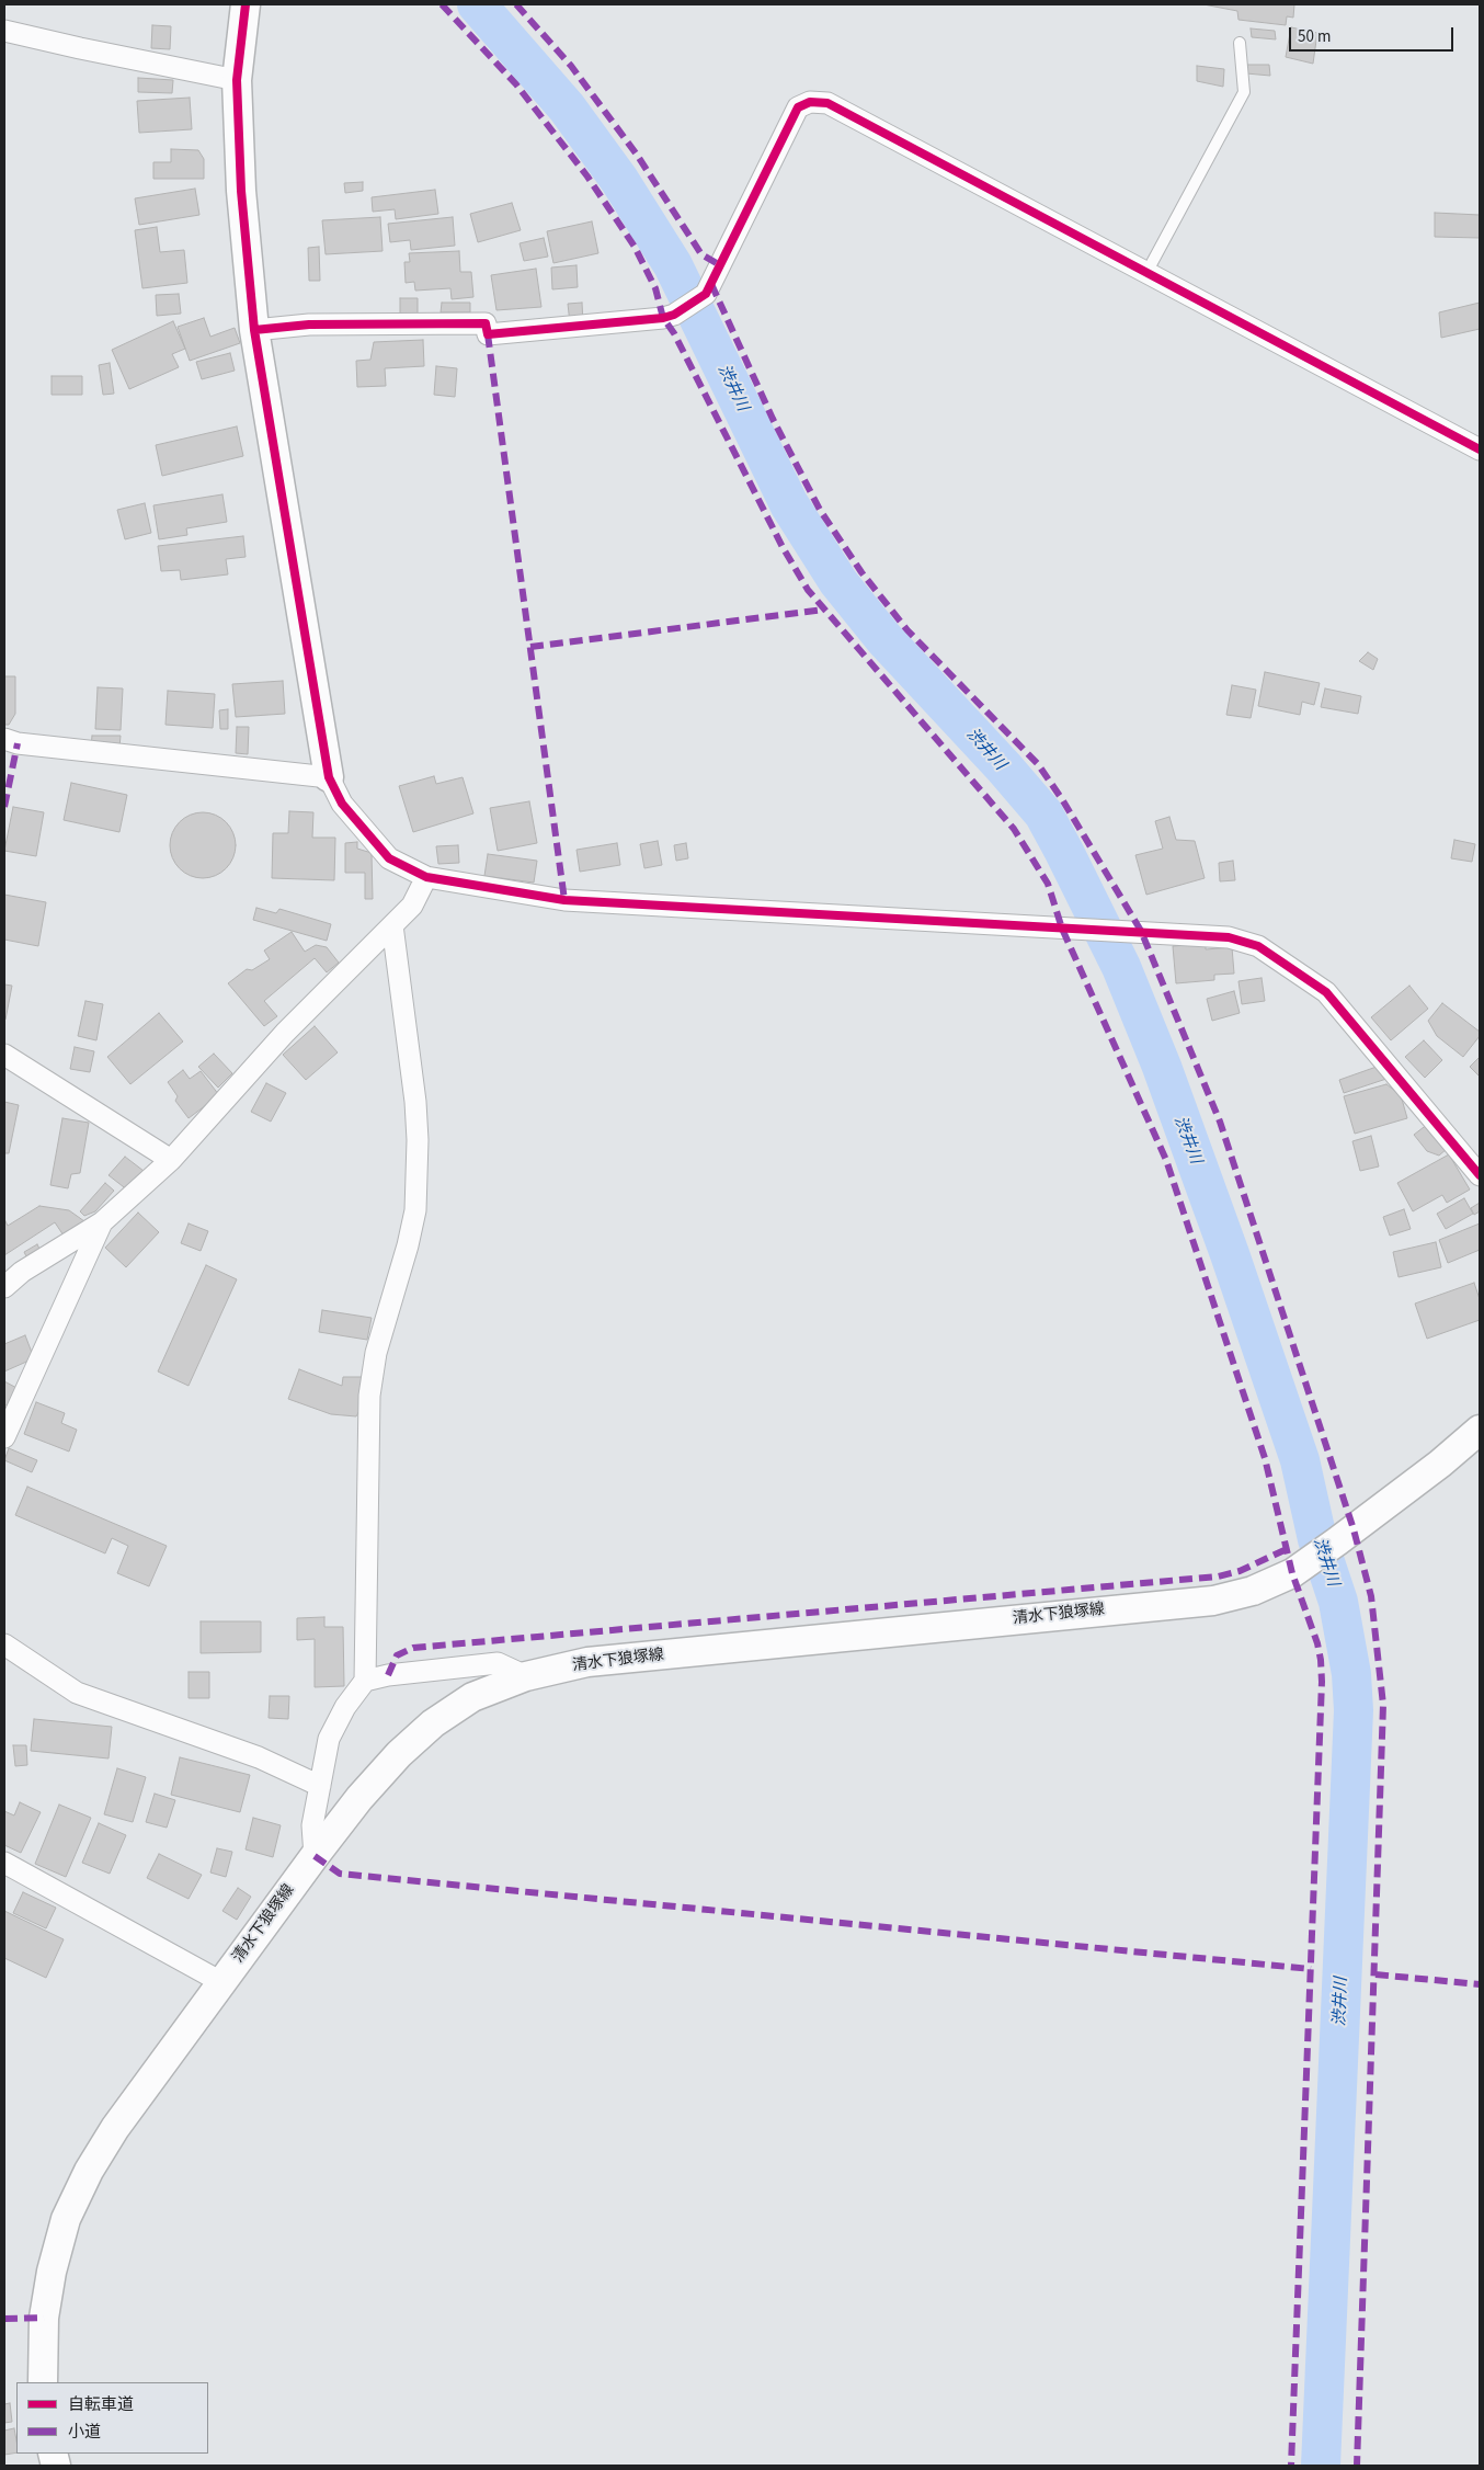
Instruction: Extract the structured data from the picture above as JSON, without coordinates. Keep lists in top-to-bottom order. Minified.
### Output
{"streets":{"main road":["清水下狼塚線"]},"water":["渋井川"],"legend":["自転車道","小道"],"scale_bar":"50 m"}
